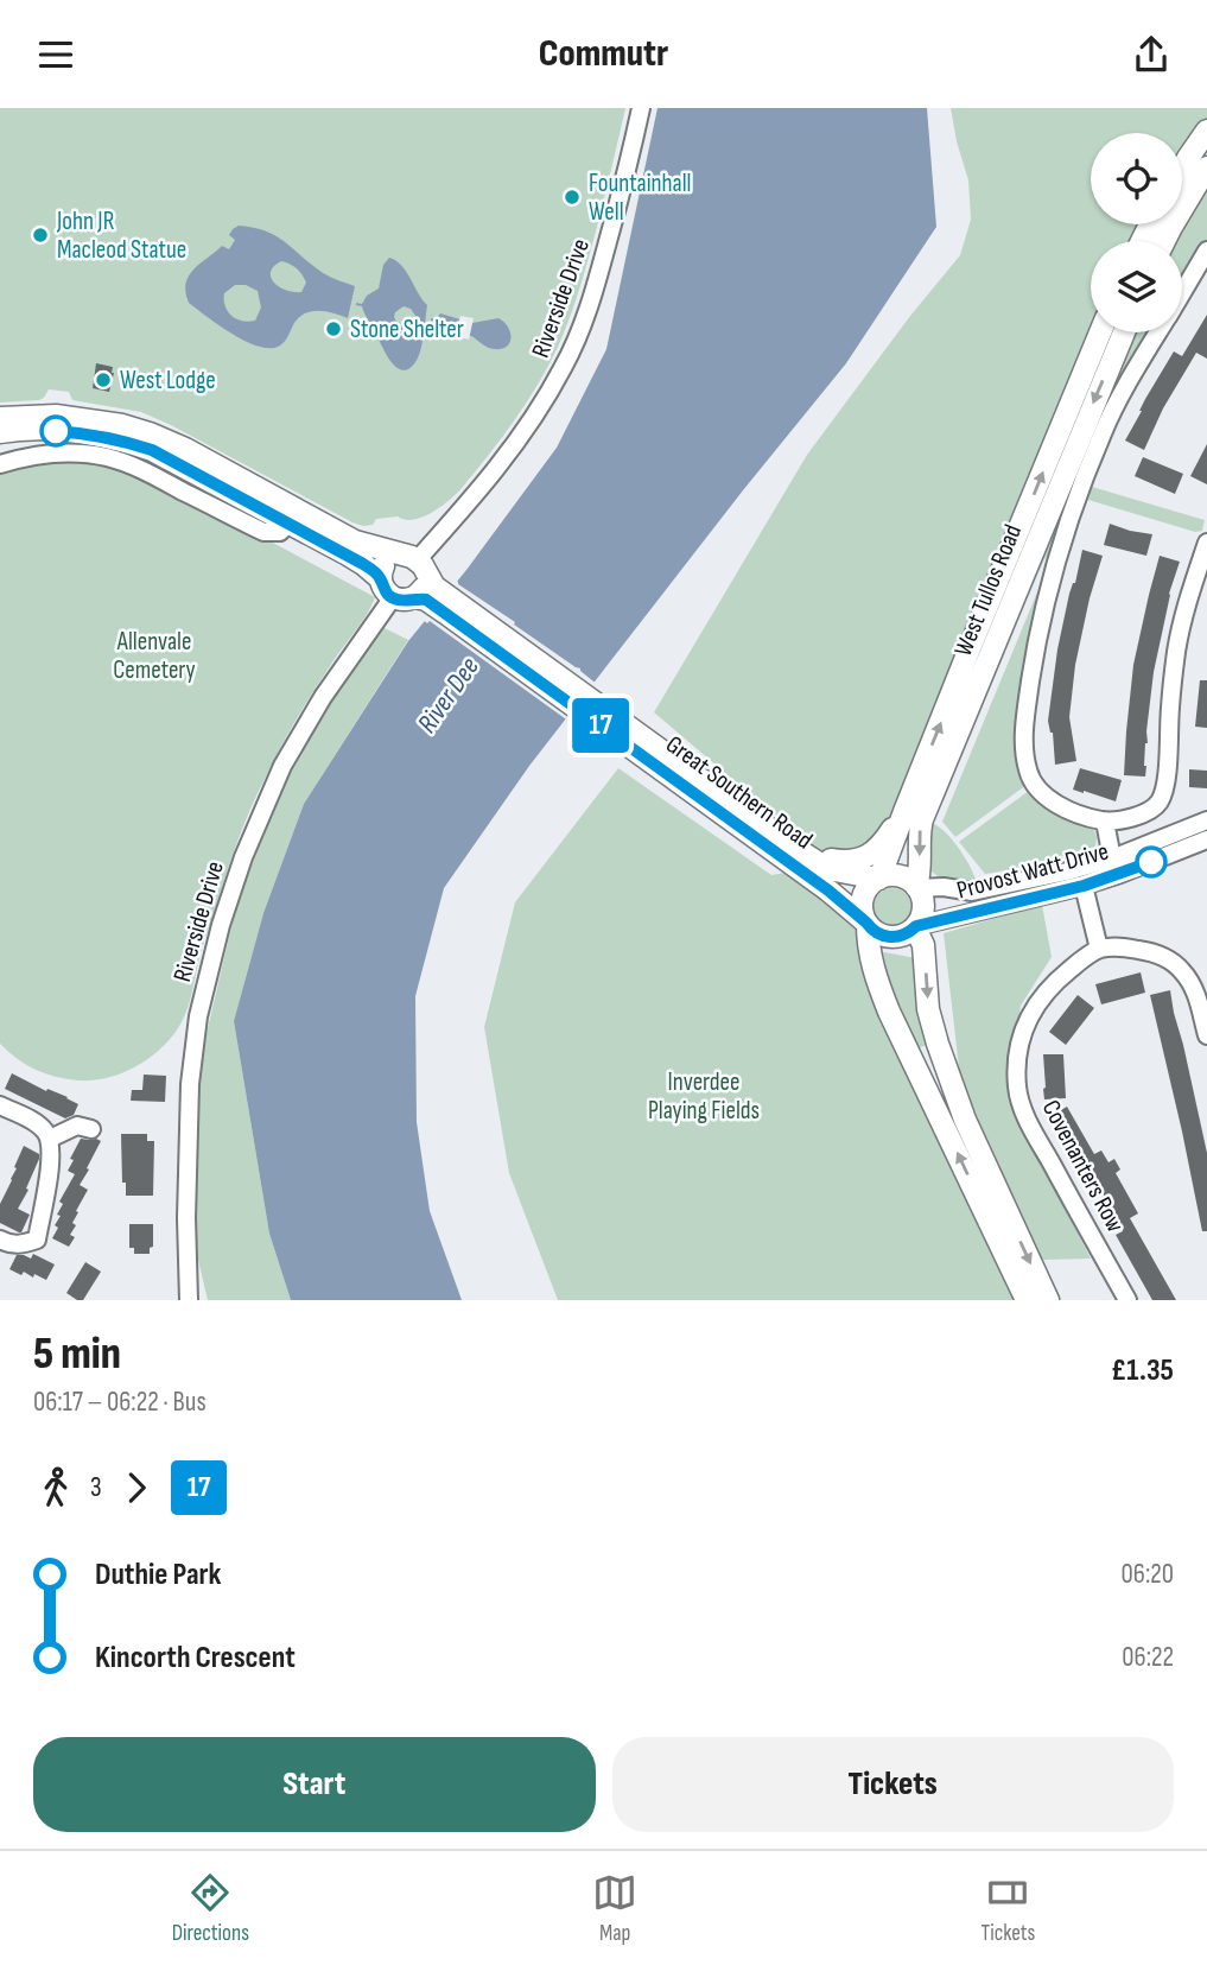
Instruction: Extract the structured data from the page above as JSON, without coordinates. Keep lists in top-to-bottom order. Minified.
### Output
{"streets":{"main road":["West Tullos Road","Great Southern Road"],"street":["Riverside Drive","Provost Watt Drive","Covenanters Row"]},"crossings":[["Riverside Drive","Great Southern Road"],["West Tullos Road","Great Southern Road"],["West Tullos Road","Provost Watt Drive"],["Great Southern Road","Provost Watt Drive"]],"water":["River Dee"],"parks":["Allenvale Cemetery","Inverdee Playing Fields"],"places":["Fountainhall Well","John JR Macleod Statue","Stone Shelter","West Lodge"],"lines":["bus line 17"],"page":{"header":"Commutr","on_map":"17","heading":["5 min","06:17 – 06:22 · Bus","£1.35"],"legs":["3","17"],"list":[{"name":"Duthie Park","value":"06:20"},{"name":"Kincorth Crescent","value":"06:22"}],"buttons":["Start","Tickets"],"tabs":["Directions","Map","Tickets"]}}
